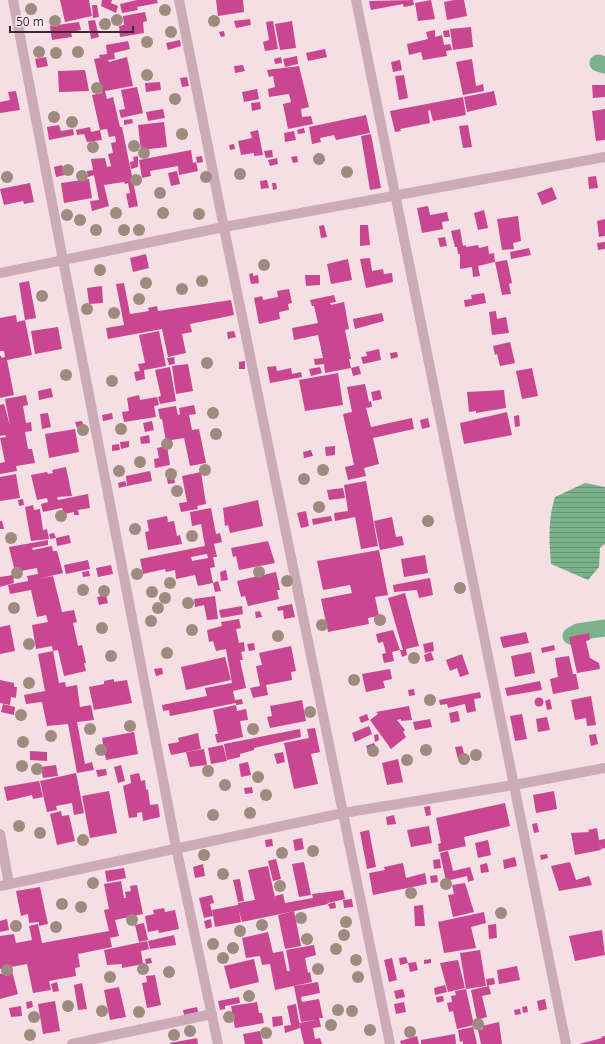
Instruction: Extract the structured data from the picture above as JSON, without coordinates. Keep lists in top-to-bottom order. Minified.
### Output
{"scale_bar":"50 m"}
